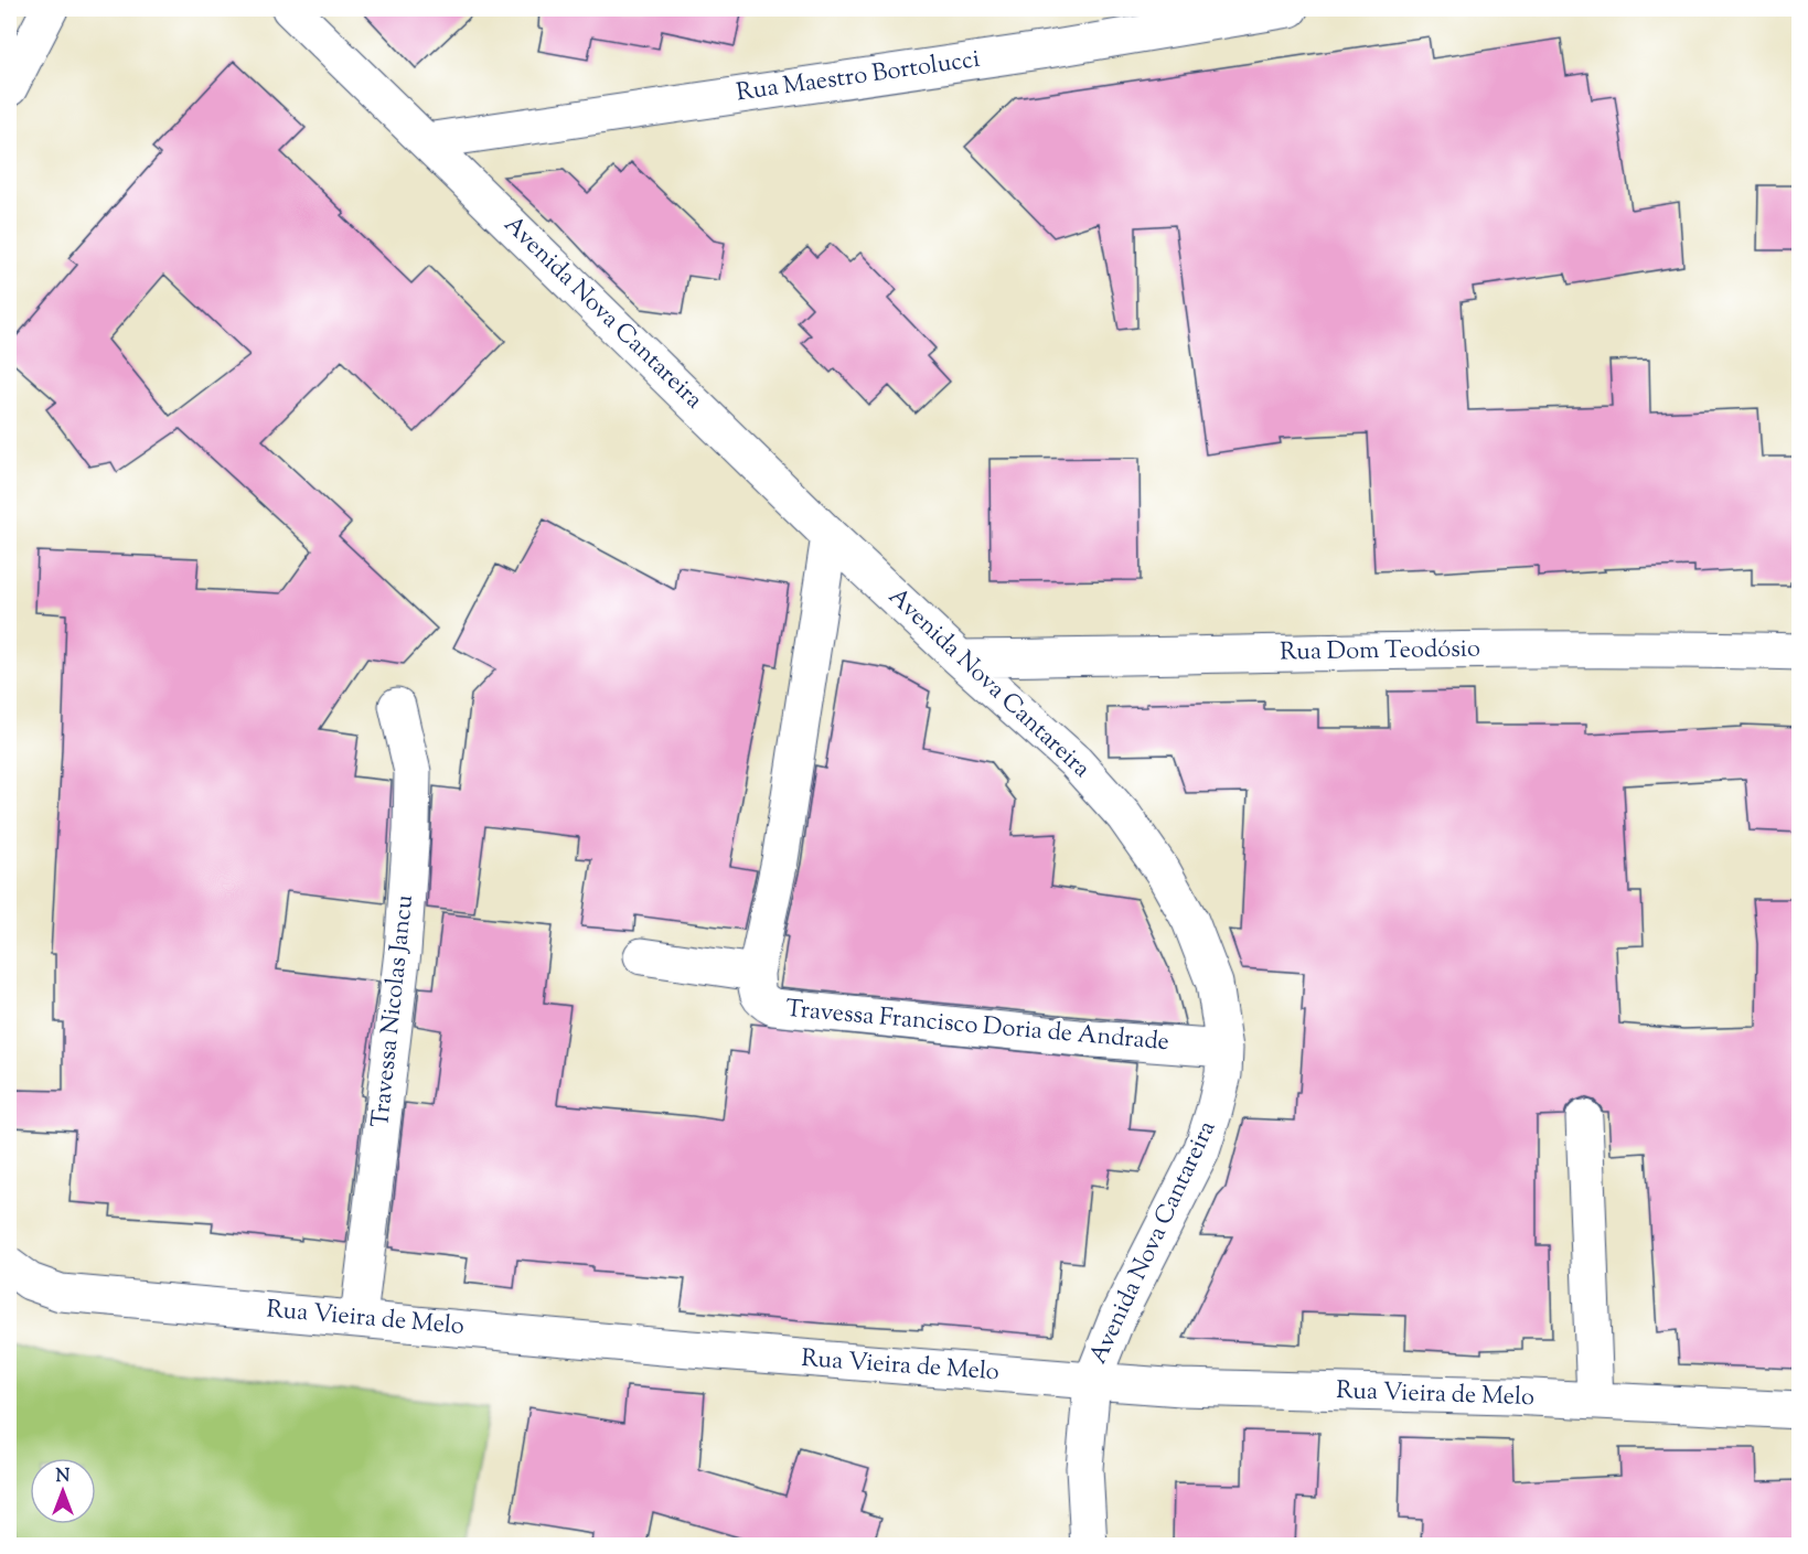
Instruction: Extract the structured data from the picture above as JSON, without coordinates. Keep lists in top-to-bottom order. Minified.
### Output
{"streets":{"street":["Rua Maestro Bortolucci","Avenida Nova Cantareira","Rua Dom Teodósio","Travessa Nicolas Jancu","Travessa Francisco Doria de Andrade","Rua Vieira de Melo"]},"crossings":[["Rua Maestro Bortolucci","Avenida Nova Cantareira"],["Avenida Nova Cantareira","Rua Dom Teodósio"],["Avenida Nova Cantareira","Travessa Francisco Doria de Andrade"],["Avenida Nova Cantareira","Rua Vieira de Melo"],["Travessa Nicolas Jancu","Rua Vieira de Melo"]],"north":"top"}
